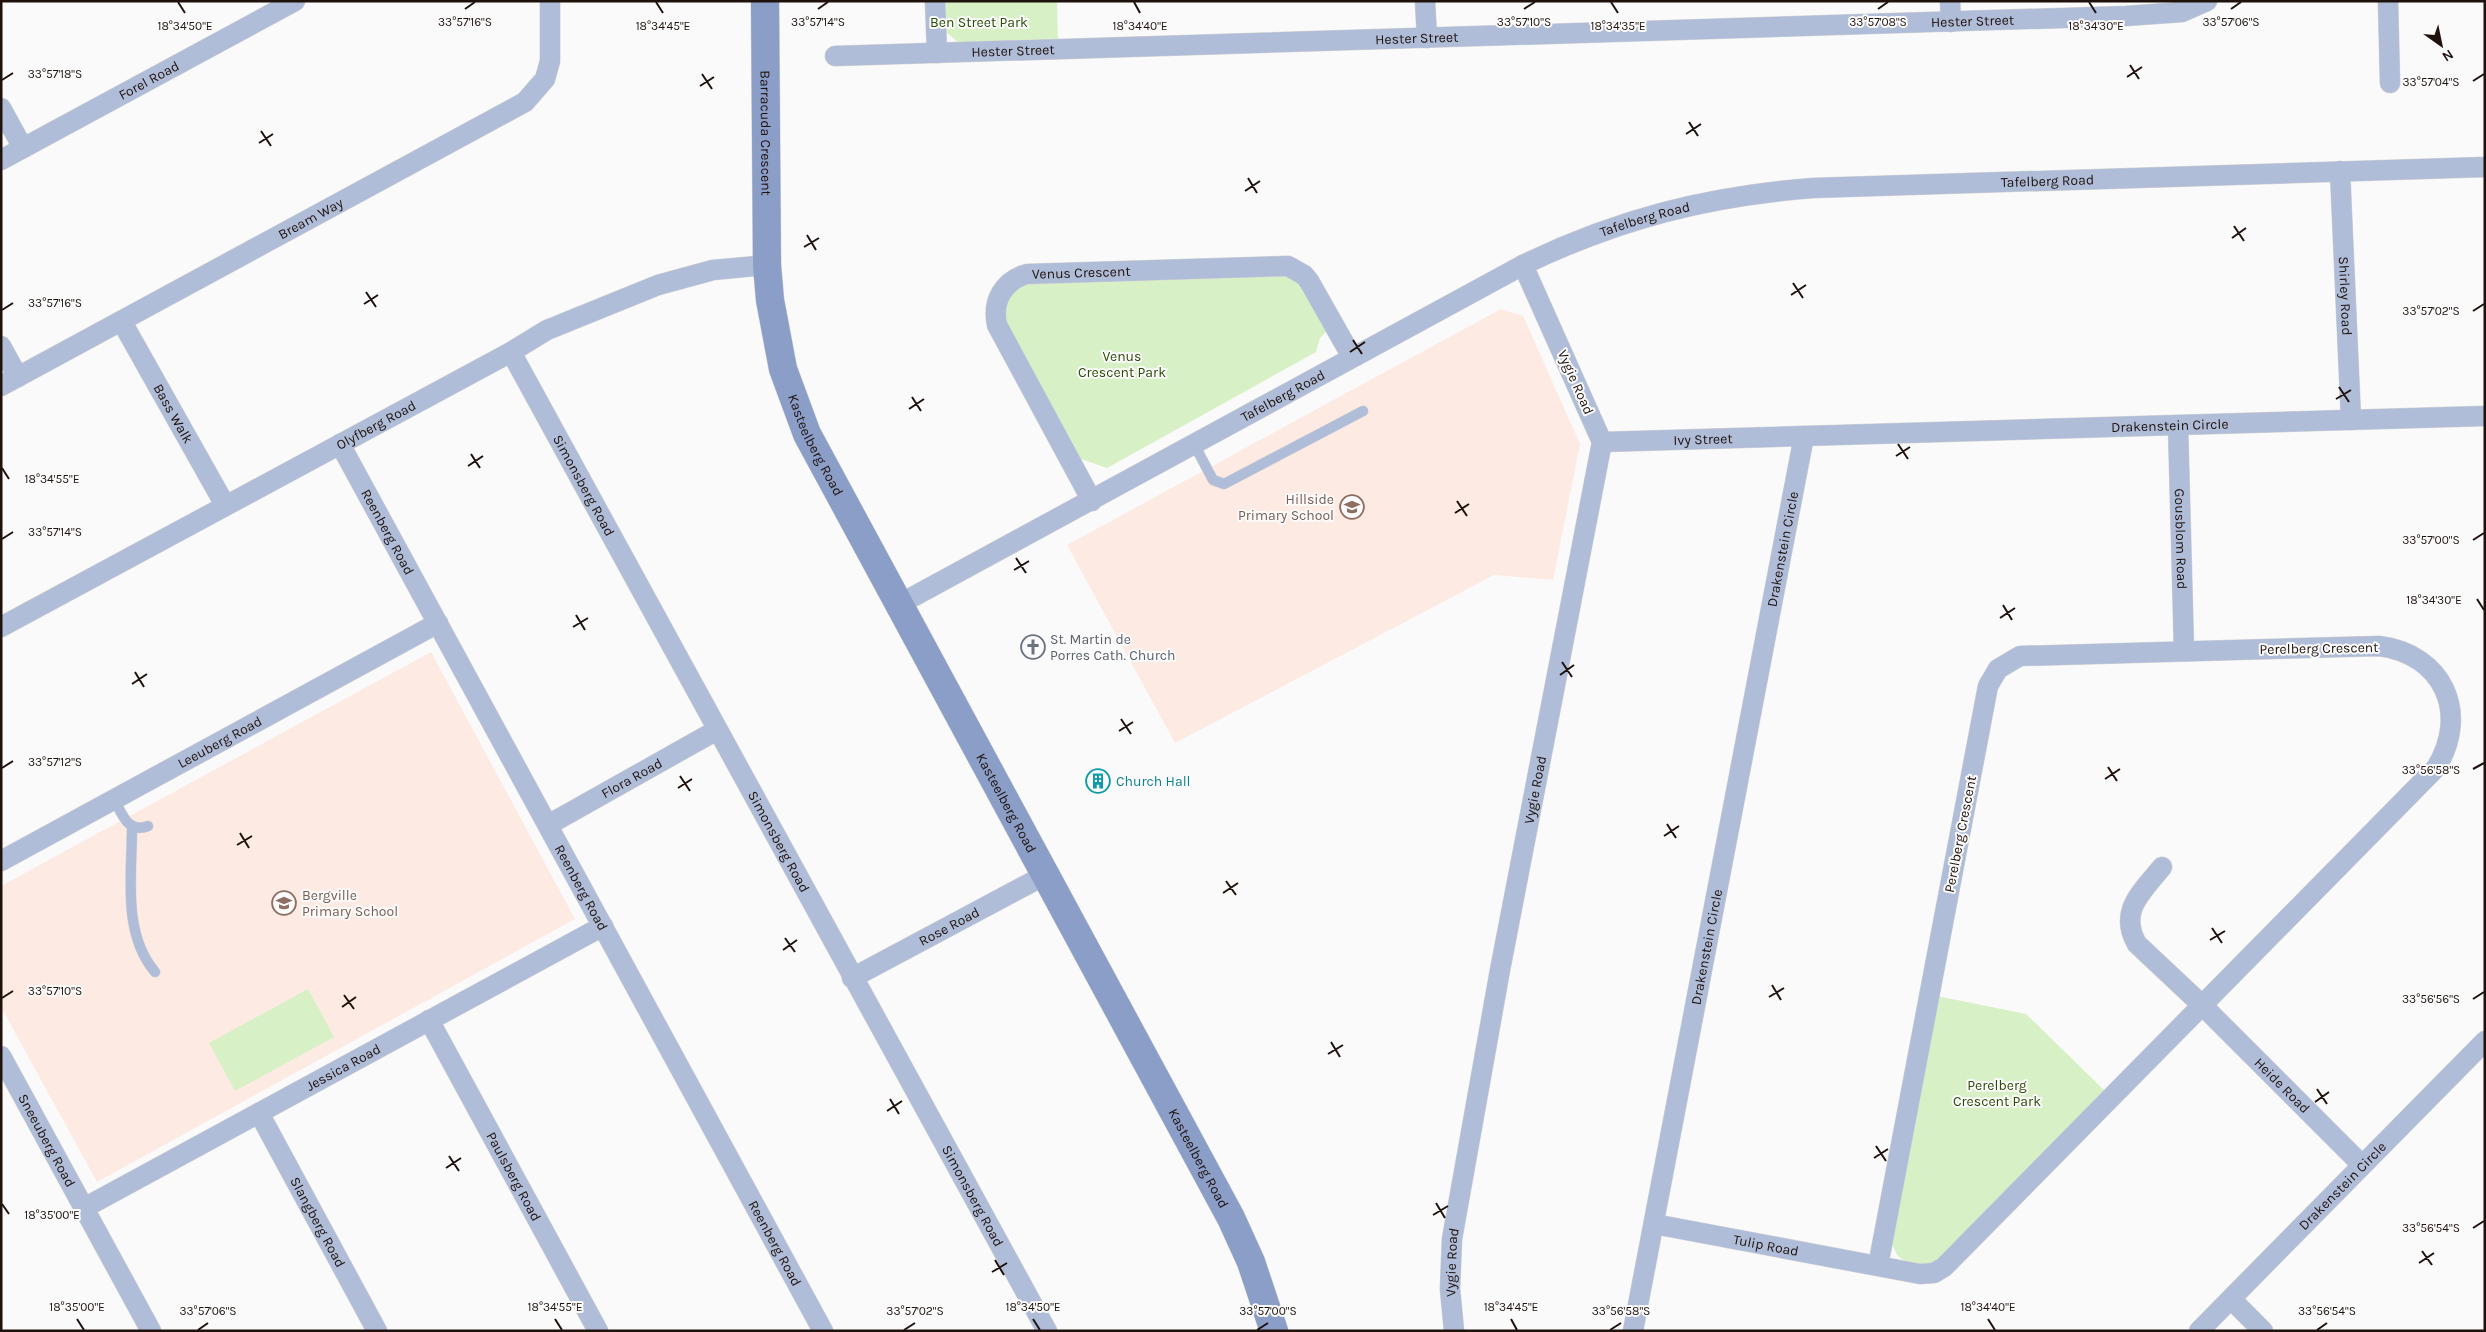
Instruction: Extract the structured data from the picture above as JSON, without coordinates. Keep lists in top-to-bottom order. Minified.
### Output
{"streets":{"street":["Hester Street","Forel Road","Barracuda Crescent","Tafelberg Road","Bream Way","Venus Crescent","Shirley Road","Vygie Road","Bass Walk","Olyfberg Road","Drakenstein Circle","Ivy Street","Kasteelberg Road","Simonsberg Road","Reenberg Road","Gousblom Road","Perelberg Crescent","Leeuberg Road","Flora Road","Rose Road","Jessica Road","Heide Road","Sneeuberg Road","Paulsberg Road","Slangberg Road","Tulip Road"]},"crossings":[["Barracuda Crescent","Olyfberg Road"],["Barracuda Crescent","Kasteelberg Road"],["Tafelberg Road","Venus Crescent"],["Tafelberg Road","Shirley Road"],["Tafelberg Road","Vygie Road"],["Tafelberg Road","Kasteelberg Road"],["Bream Way","Bass Walk"],["Shirley Road","Drakenstein Circle"],["Vygie Road","Ivy Street"],["Bass Walk","Olyfberg Road"],["Olyfberg Road","Kasteelberg Road"],["Olyfberg Road","Simonsberg Road"],["Olyfberg Road","Reenberg Road"],["Drakenstein Circle","Ivy Street"],["Drakenstein Circle","Gousblom Road"],["Drakenstein Circle","Heide Road"],["Drakenstein Circle","Tulip Road"],["Kasteelberg Road","Rose Road"],["Simonsberg Road","Flora Road"],["Simonsberg Road","Rose Road"],["Reenberg Road","Leeuberg Road"],["Reenberg Road","Flora Road"],["Reenberg Road","Jessica Road"],["Gousblom Road","Perelberg Crescent"],["Perelberg Crescent","Heide Road"],["Perelberg Crescent","Tulip Road"],["Jessica Road","Sneeuberg Road"],["Jessica Road","Paulsberg Road"],["Jessica Road","Slangberg Road"]],"parks":["Ben Street Park","Venus Crescent Park","Perelberg Crescent Park"],"places":{"school or university":["Hillside Primary School","Bergville Primary School"],"church":["St. Martin de Porres Cath. Church"],"building":["Church Hall"]},"north":"bottom right","coordinates":["33°57'16\"S","33°57'14\"S","33°57'10\"S","33°57'08\"S","33°57'06\"S","18°34'50\"E","18°34'45\"E","18°34'40\"E","18°34'35\"E","18°34'30\"E","33°57'18\"S","33°57'04\"S","33°57'02\"S","18°34'55\"E","33°57'00\"S","33°57'12\"S","33°56'58\"S","33°56'56\"S","18°35'00\"E","33°56'54\"S"]}
